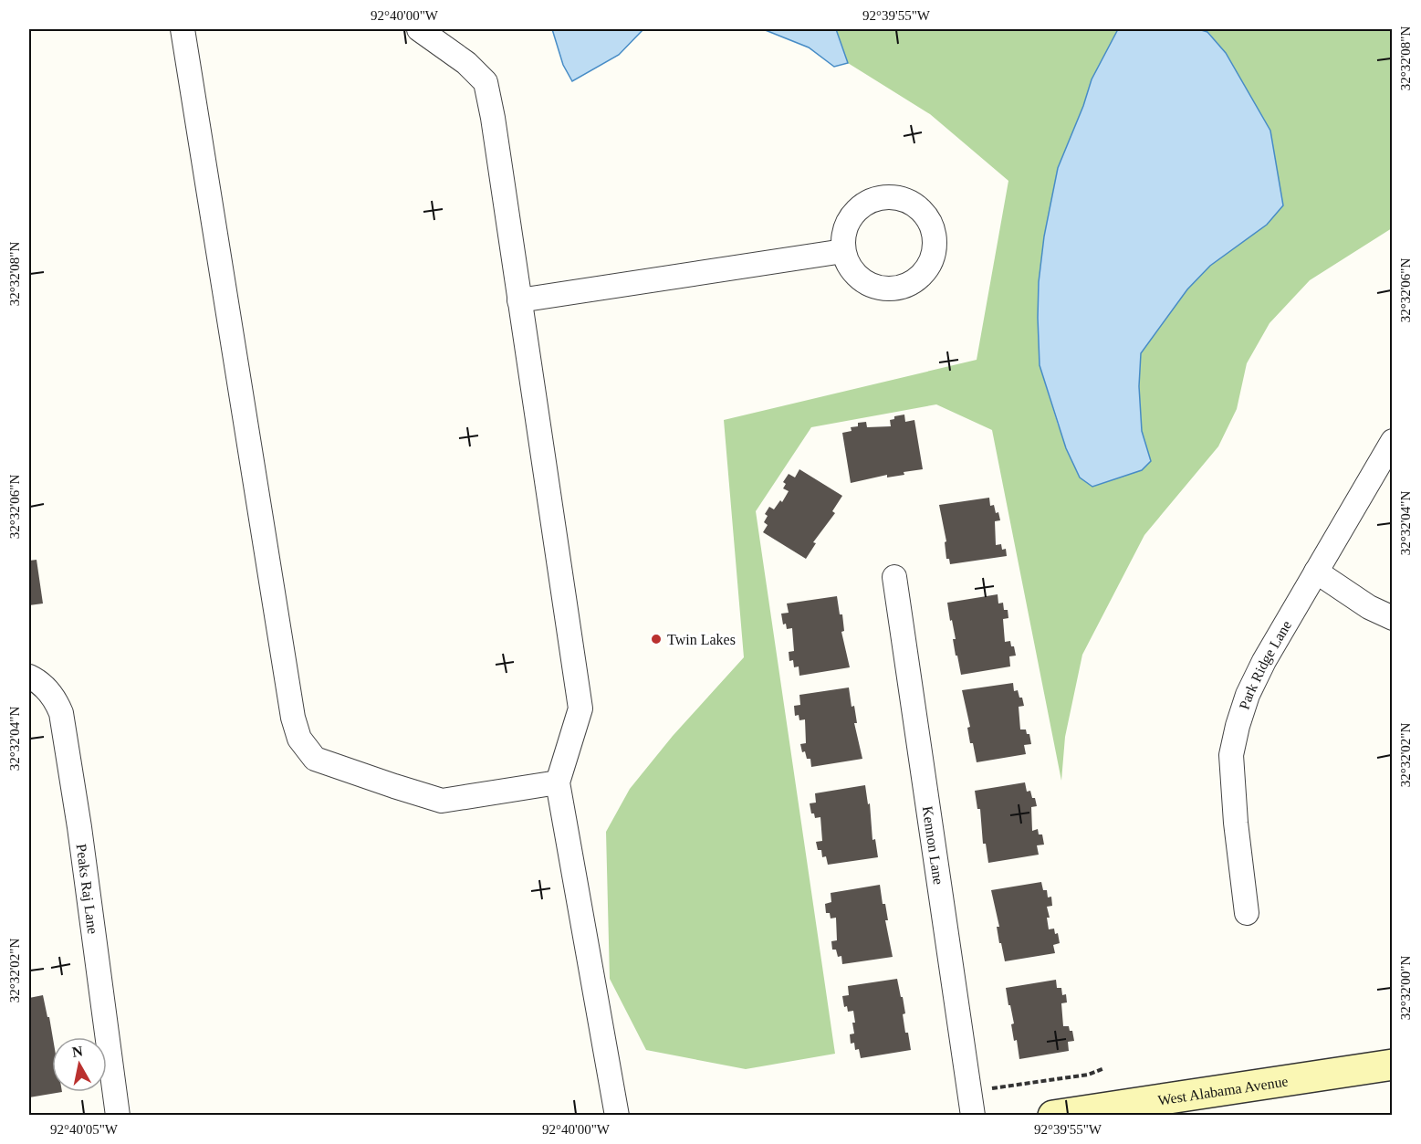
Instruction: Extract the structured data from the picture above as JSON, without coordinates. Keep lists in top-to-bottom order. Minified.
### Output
{"streets":{"main road":["West Alabama Avenue"],"street":["Park Ridge Lane","Kennon Lane","Peaks Raj Lane"]},"places":["Twin Lakes"],"north":"top","coordinates":["92°40'00\"W","92°39'55\"W","32°32'08\"N","32°32'06\"N","32°32'04\"N","32°32'02\"N","32°32'00\"N","92°40'05\"W"]}
